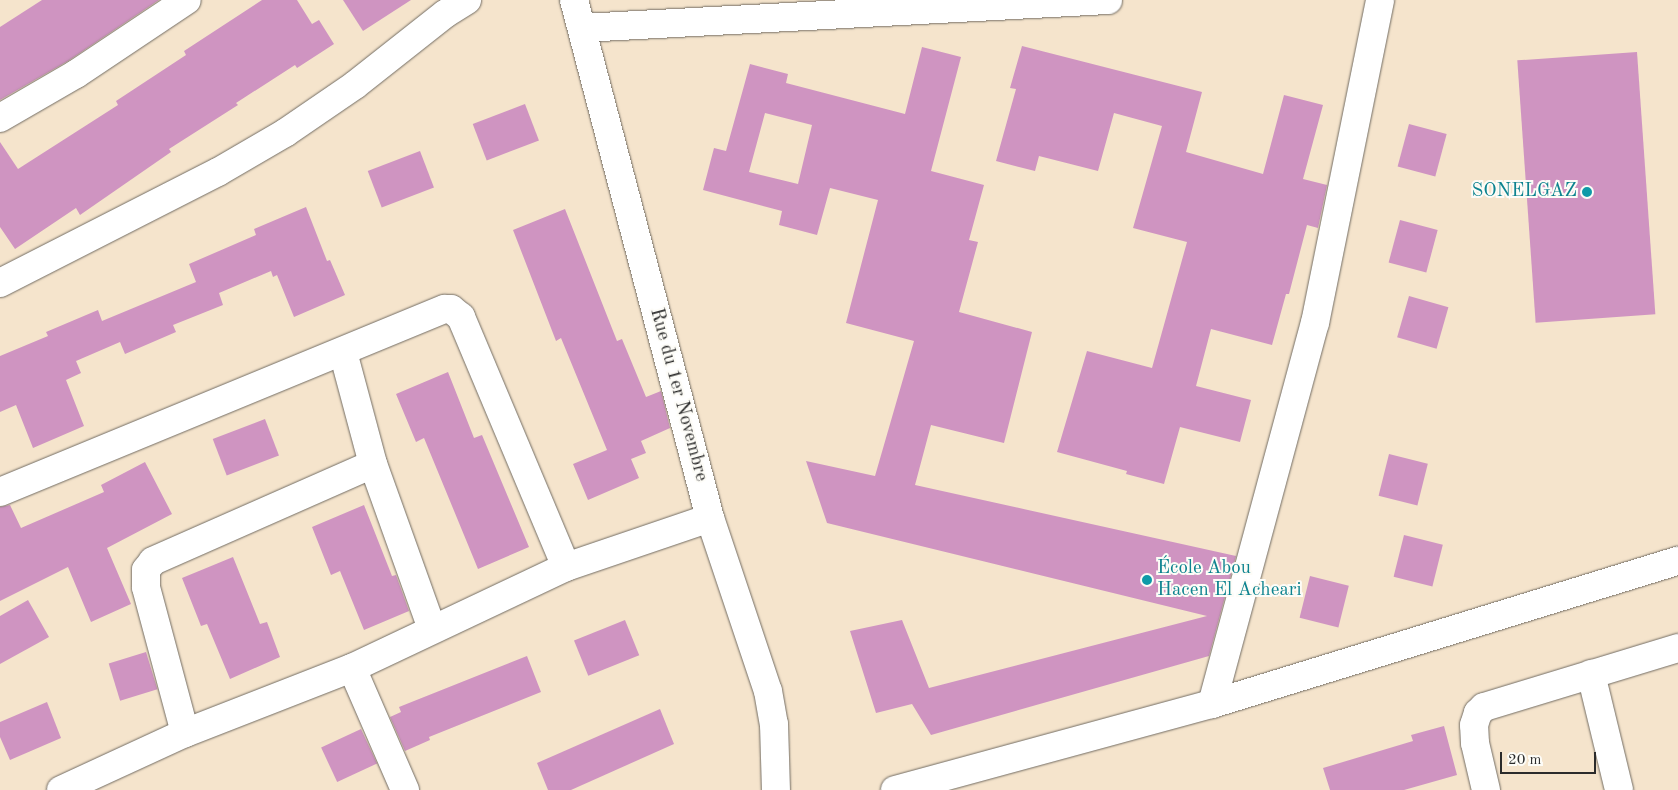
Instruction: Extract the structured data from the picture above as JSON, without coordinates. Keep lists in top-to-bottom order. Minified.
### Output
{"streets":{"street":["Rue du 1er Novembre"]},"places":["SONELGAZ","École Abou Hacen El Acheari"],"scale_bar":"20 m"}
